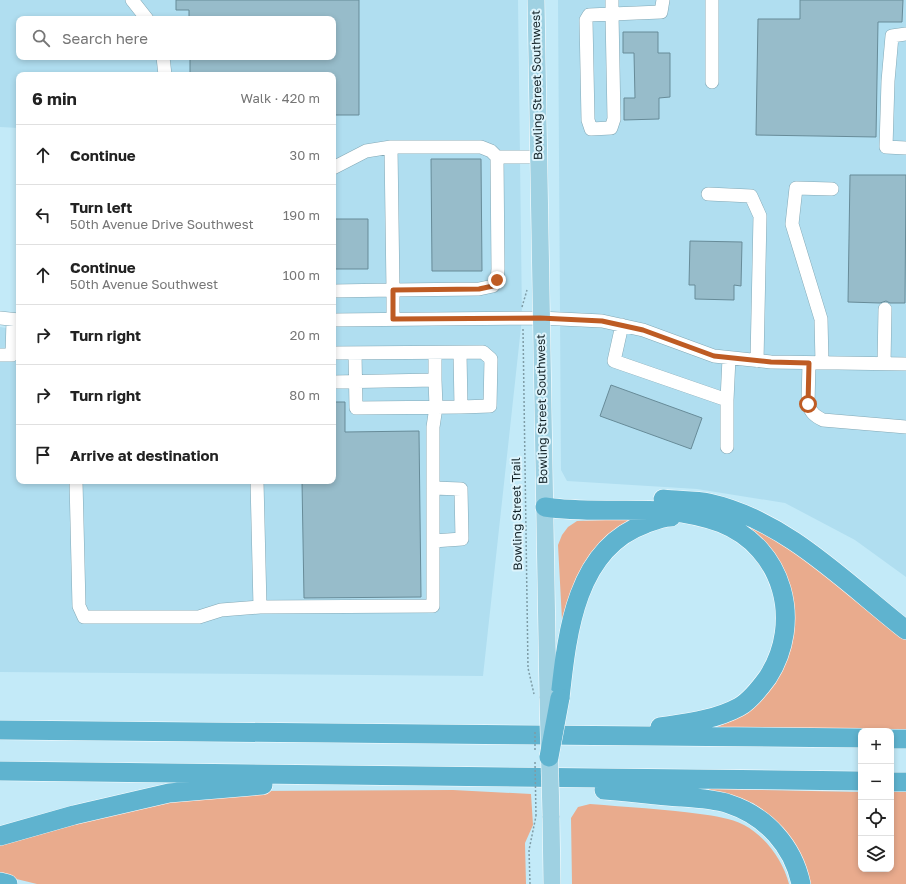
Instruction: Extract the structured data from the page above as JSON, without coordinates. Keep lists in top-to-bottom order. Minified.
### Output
{"streets":{"main road":["Bowling Street Southwest"],"path":["Bowling Street Trail"]},"crossings":[["Bowling Street Southwest","Bowling Street Trail"]],"page":{"search":"Search here","heading":["6 min","Walk · 420 m"],"list":[["Continue","30 m"],["Turn left","50th Avenue Drive Southwest","190 m"],["Continue","50th Avenue Southwest","100 m"],["Turn right","20 m"],["Turn right","80 m"],"Arrive at destination"],"map_buttons":["+","−"]}}
